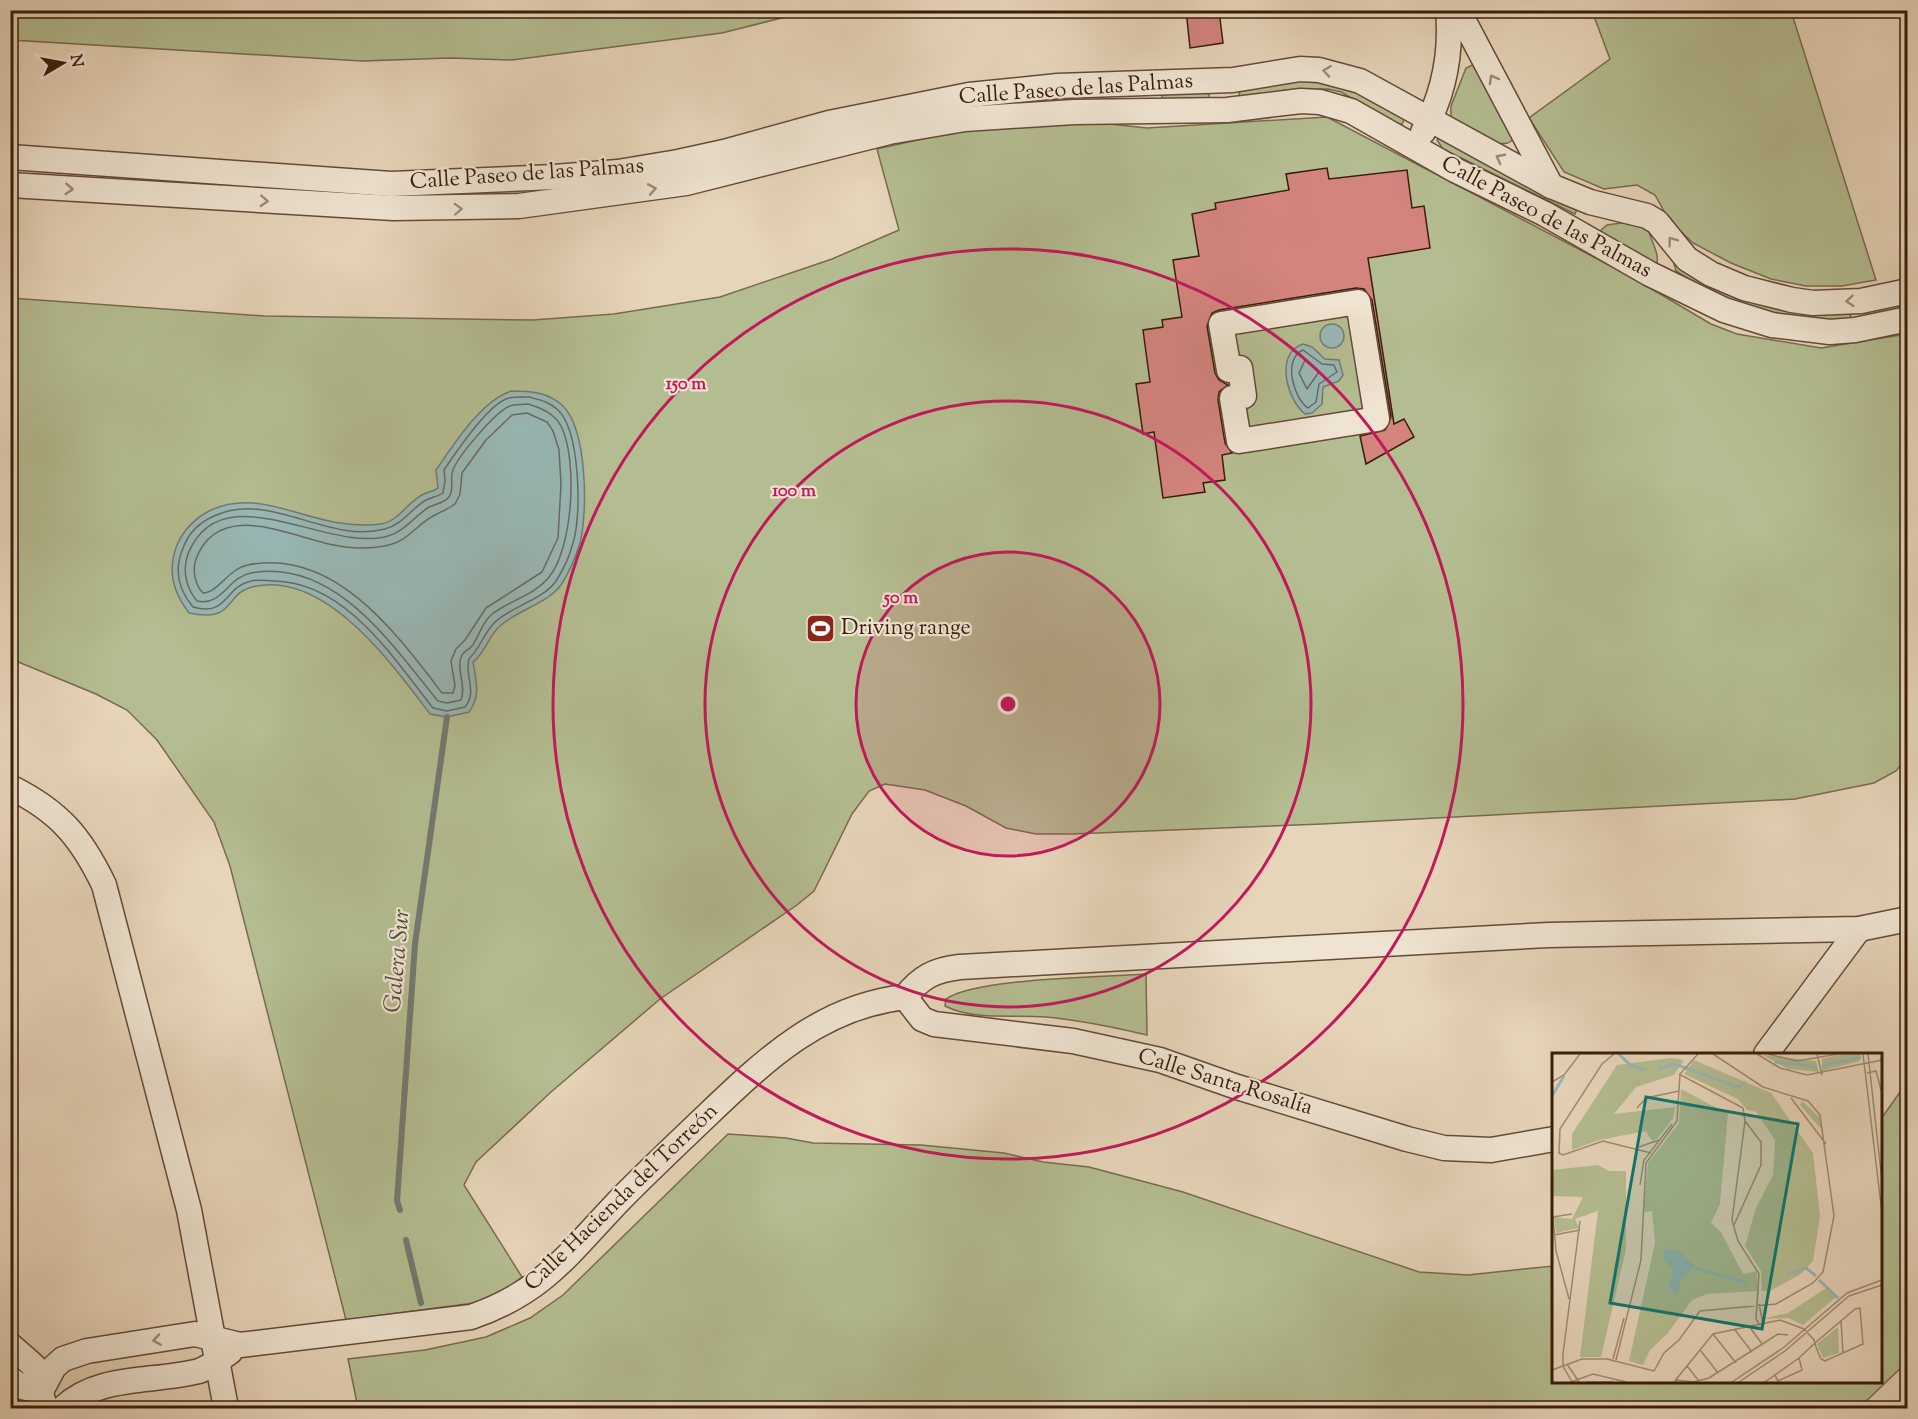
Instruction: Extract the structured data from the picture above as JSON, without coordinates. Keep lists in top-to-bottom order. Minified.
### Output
{"streets":{"street":["Calle Paseo de las Palmas","Calle Santa Rosalía","Calle Hacienda del Torreón"]},"crossings":[["Calle Santa Rosalía","Calle Hacienda del Torreón"]],"water":["Galera Sur"],"places":{"sports":["Driving range"]},"north":"right","rings":["150 m","100 m","50 m"]}
